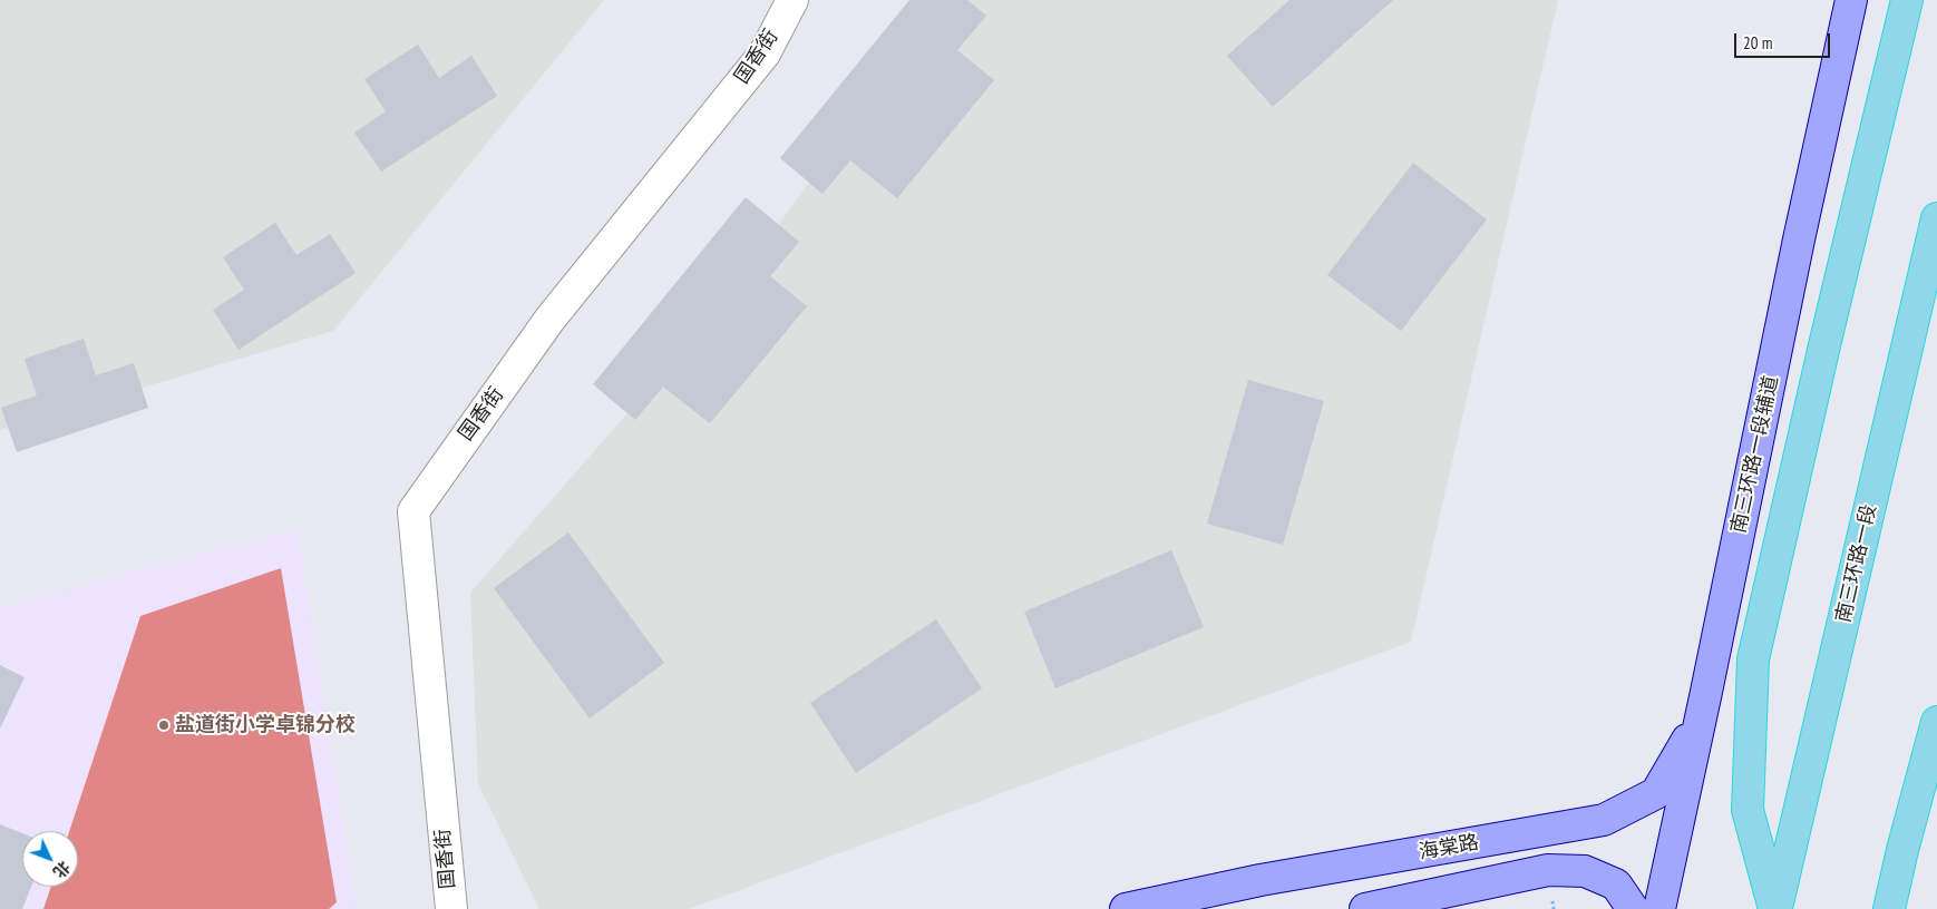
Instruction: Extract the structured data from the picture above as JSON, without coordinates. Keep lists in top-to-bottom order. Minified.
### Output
{"streets":{"highway":["南三环路一段"],"main road":["南三环路一段辅道","海棠路"],"street":["国香街"]},"crossings":[["南三环路一段辅道","海棠路"]],"places":["盐道街小学卓锦分校"],"scale_bar":"20 m","north":"bottom right"}
